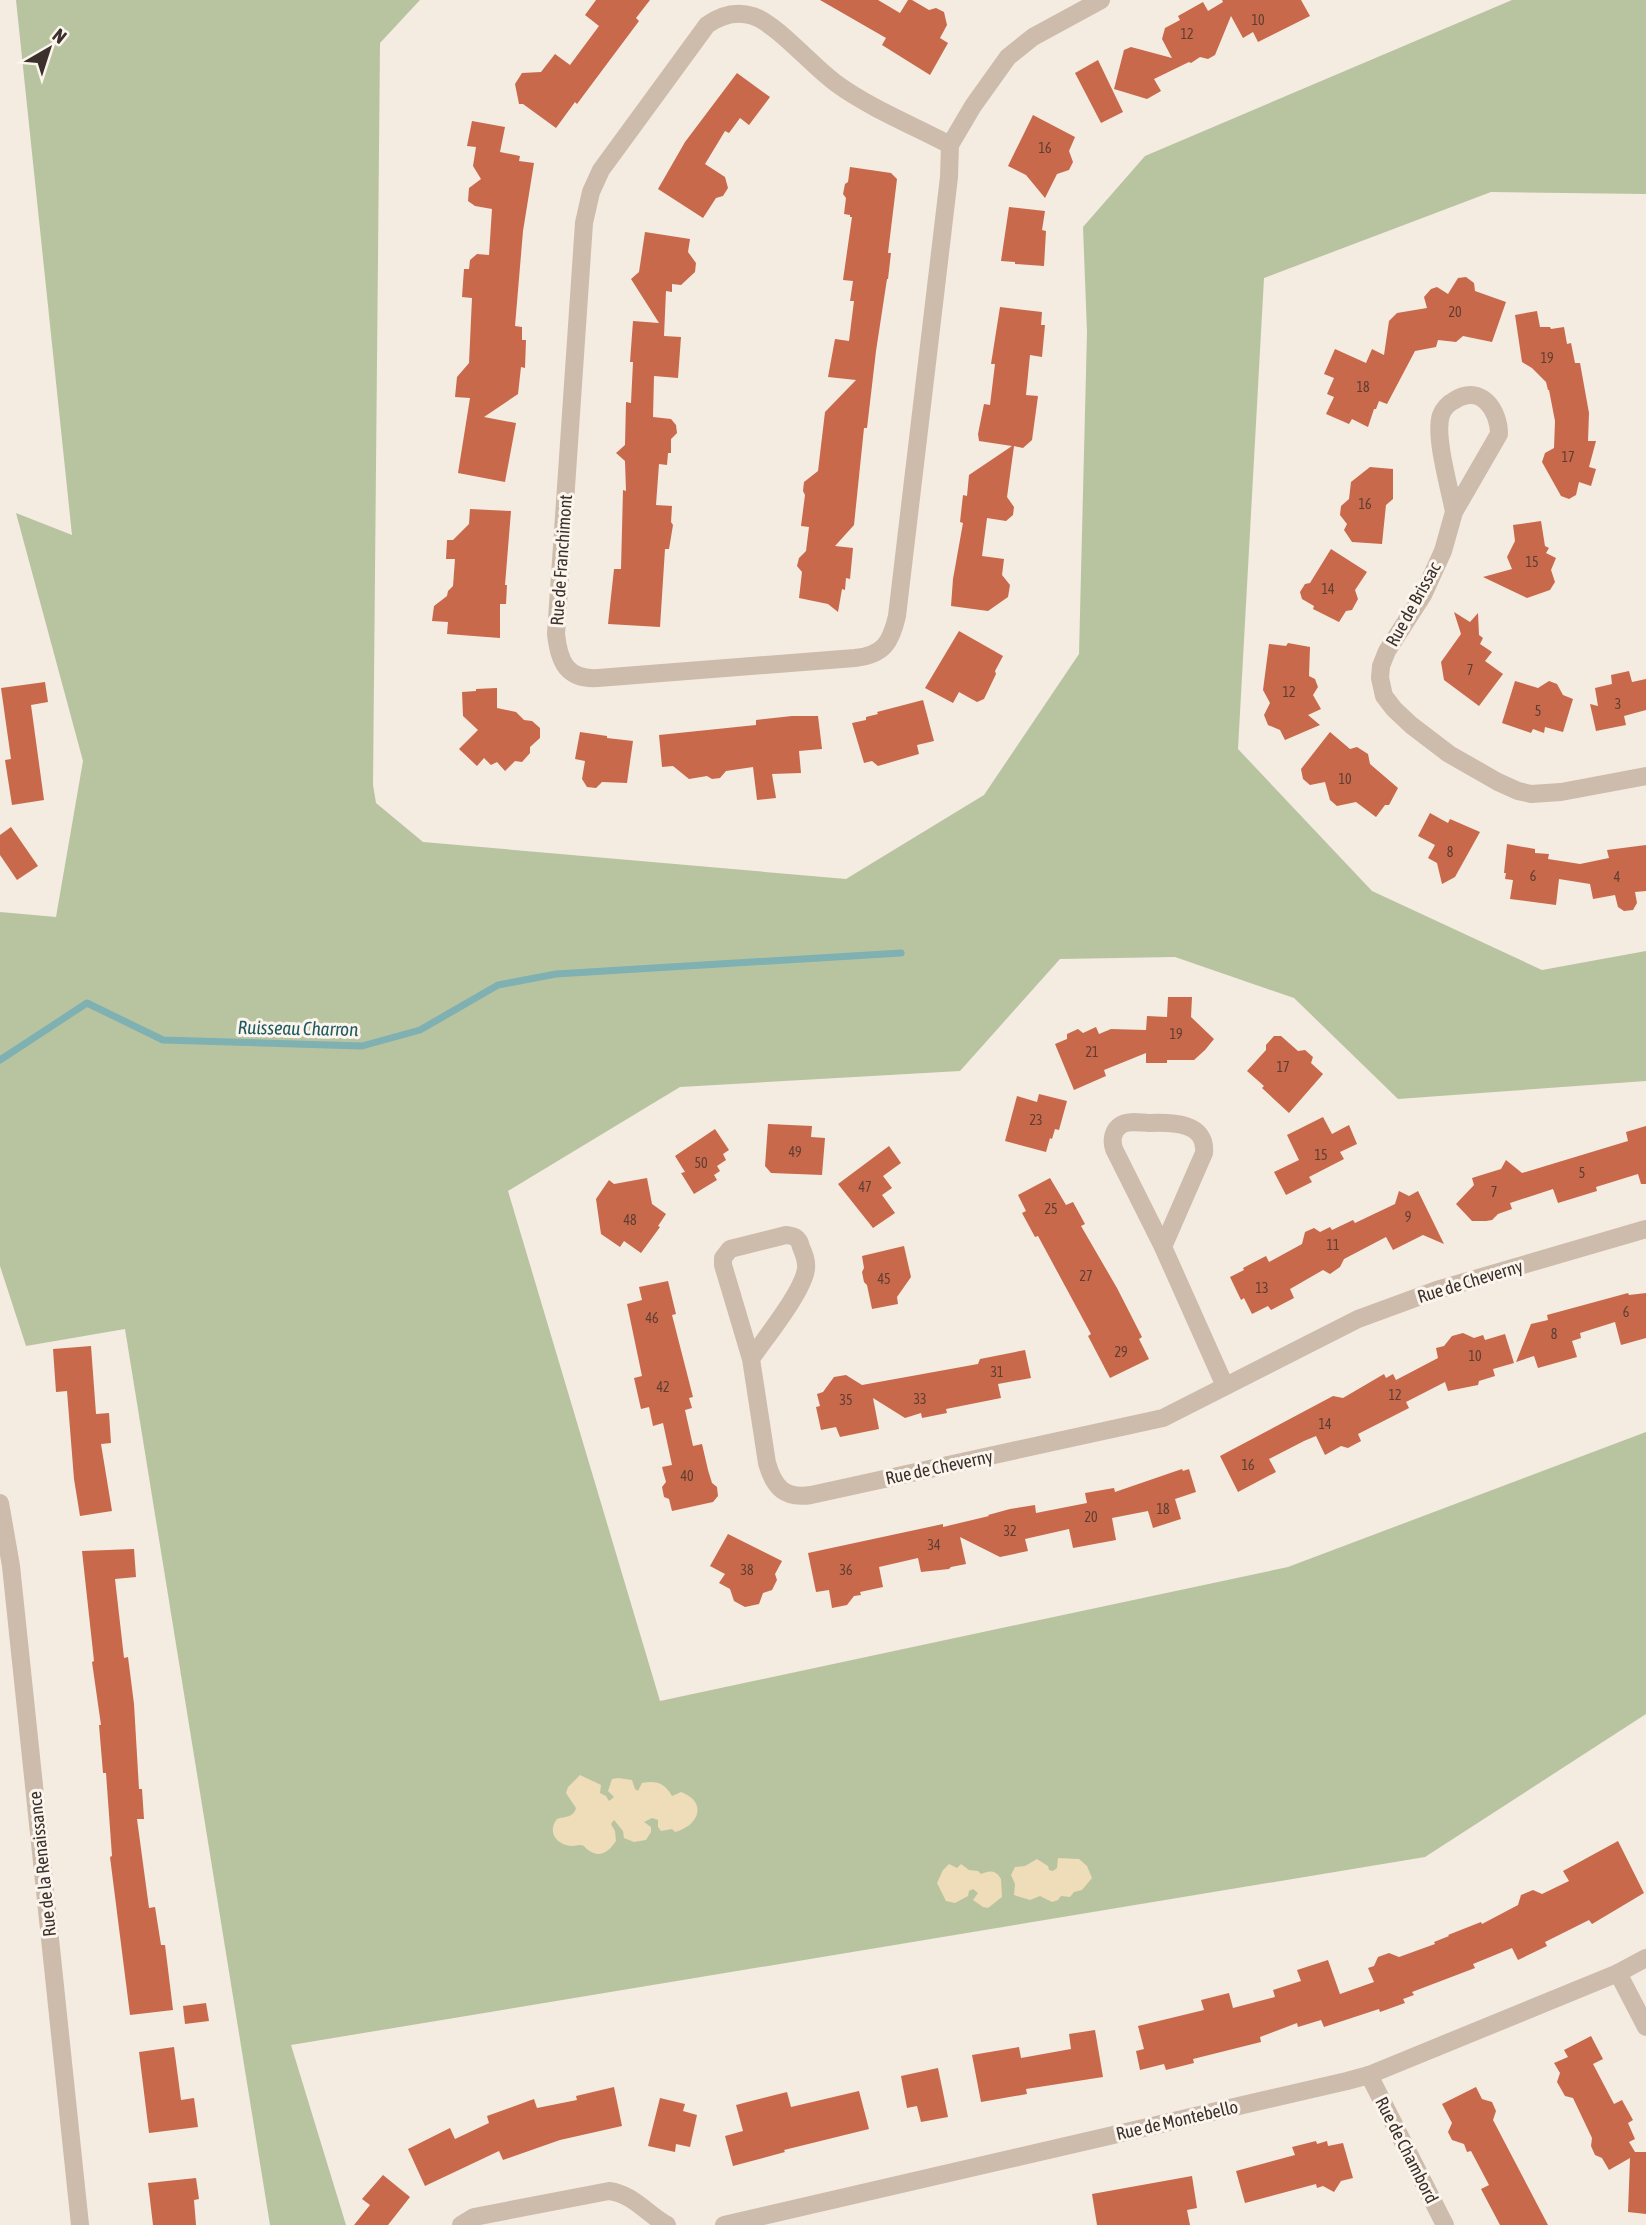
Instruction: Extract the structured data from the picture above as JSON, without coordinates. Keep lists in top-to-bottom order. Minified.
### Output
{"streets":{"street":["Rue de Franchimont","Rue de Brissac","Rue de Cheverny","Rue de la Renaissance","Rue de Montebello","Rue de Chambord"]},"crossings":[["Rue de Montebello","Rue de Chambord"]],"water":["Ruisseau Charron"],"house_numbers":["10","12","16","20","19","18","17","16","15","14","7","12","3","5","10","8","6","4","19","21","17","23","49","15","50","5","47","7","25","9","48","11","27","45","13","6","46","8","29","10","31","42","12","33","35","14","16","40","18","20","32","34","38","36"],"north":"top right"}
